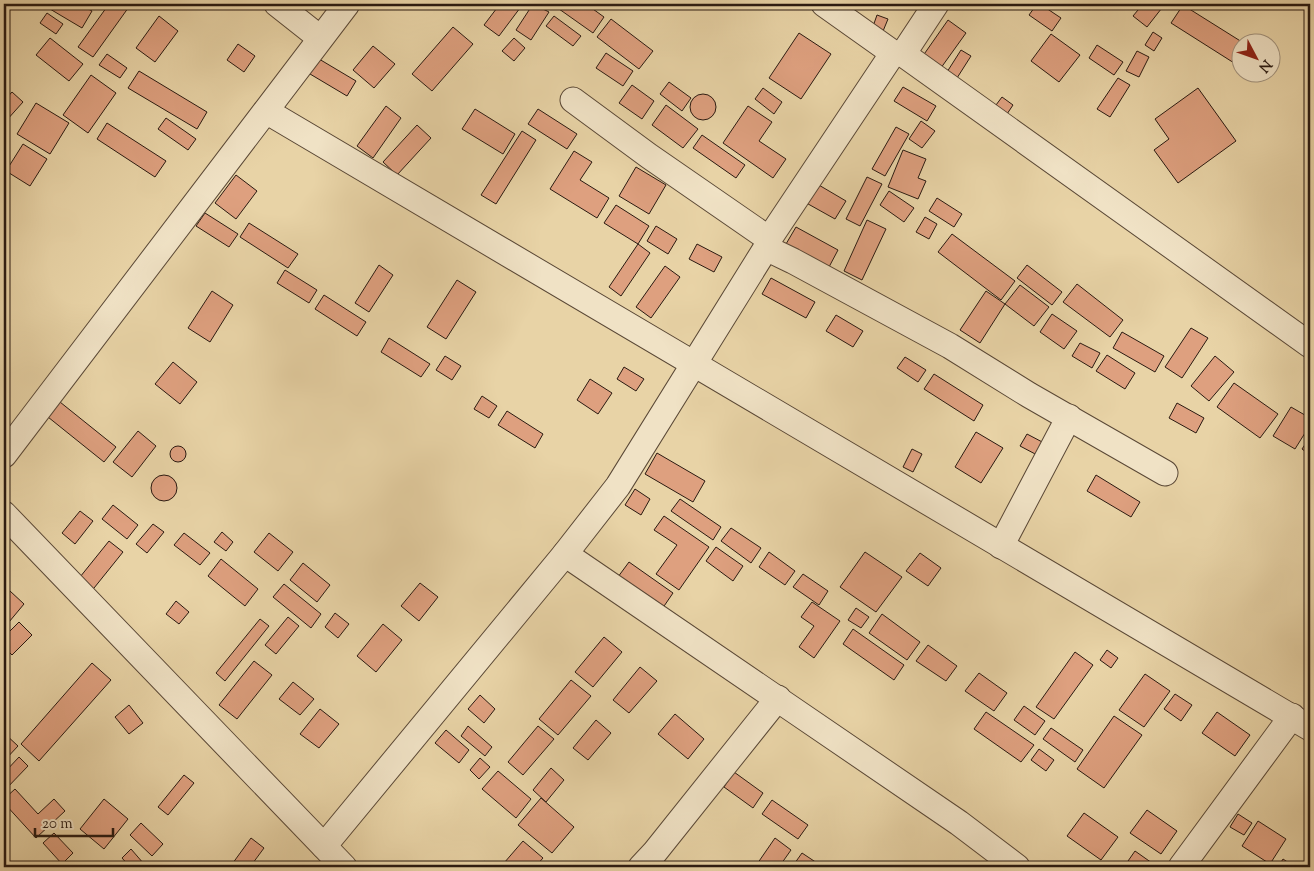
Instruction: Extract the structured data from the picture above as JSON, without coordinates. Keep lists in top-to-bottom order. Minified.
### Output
{"scale_bar":"20 m","north":"bottom right"}
